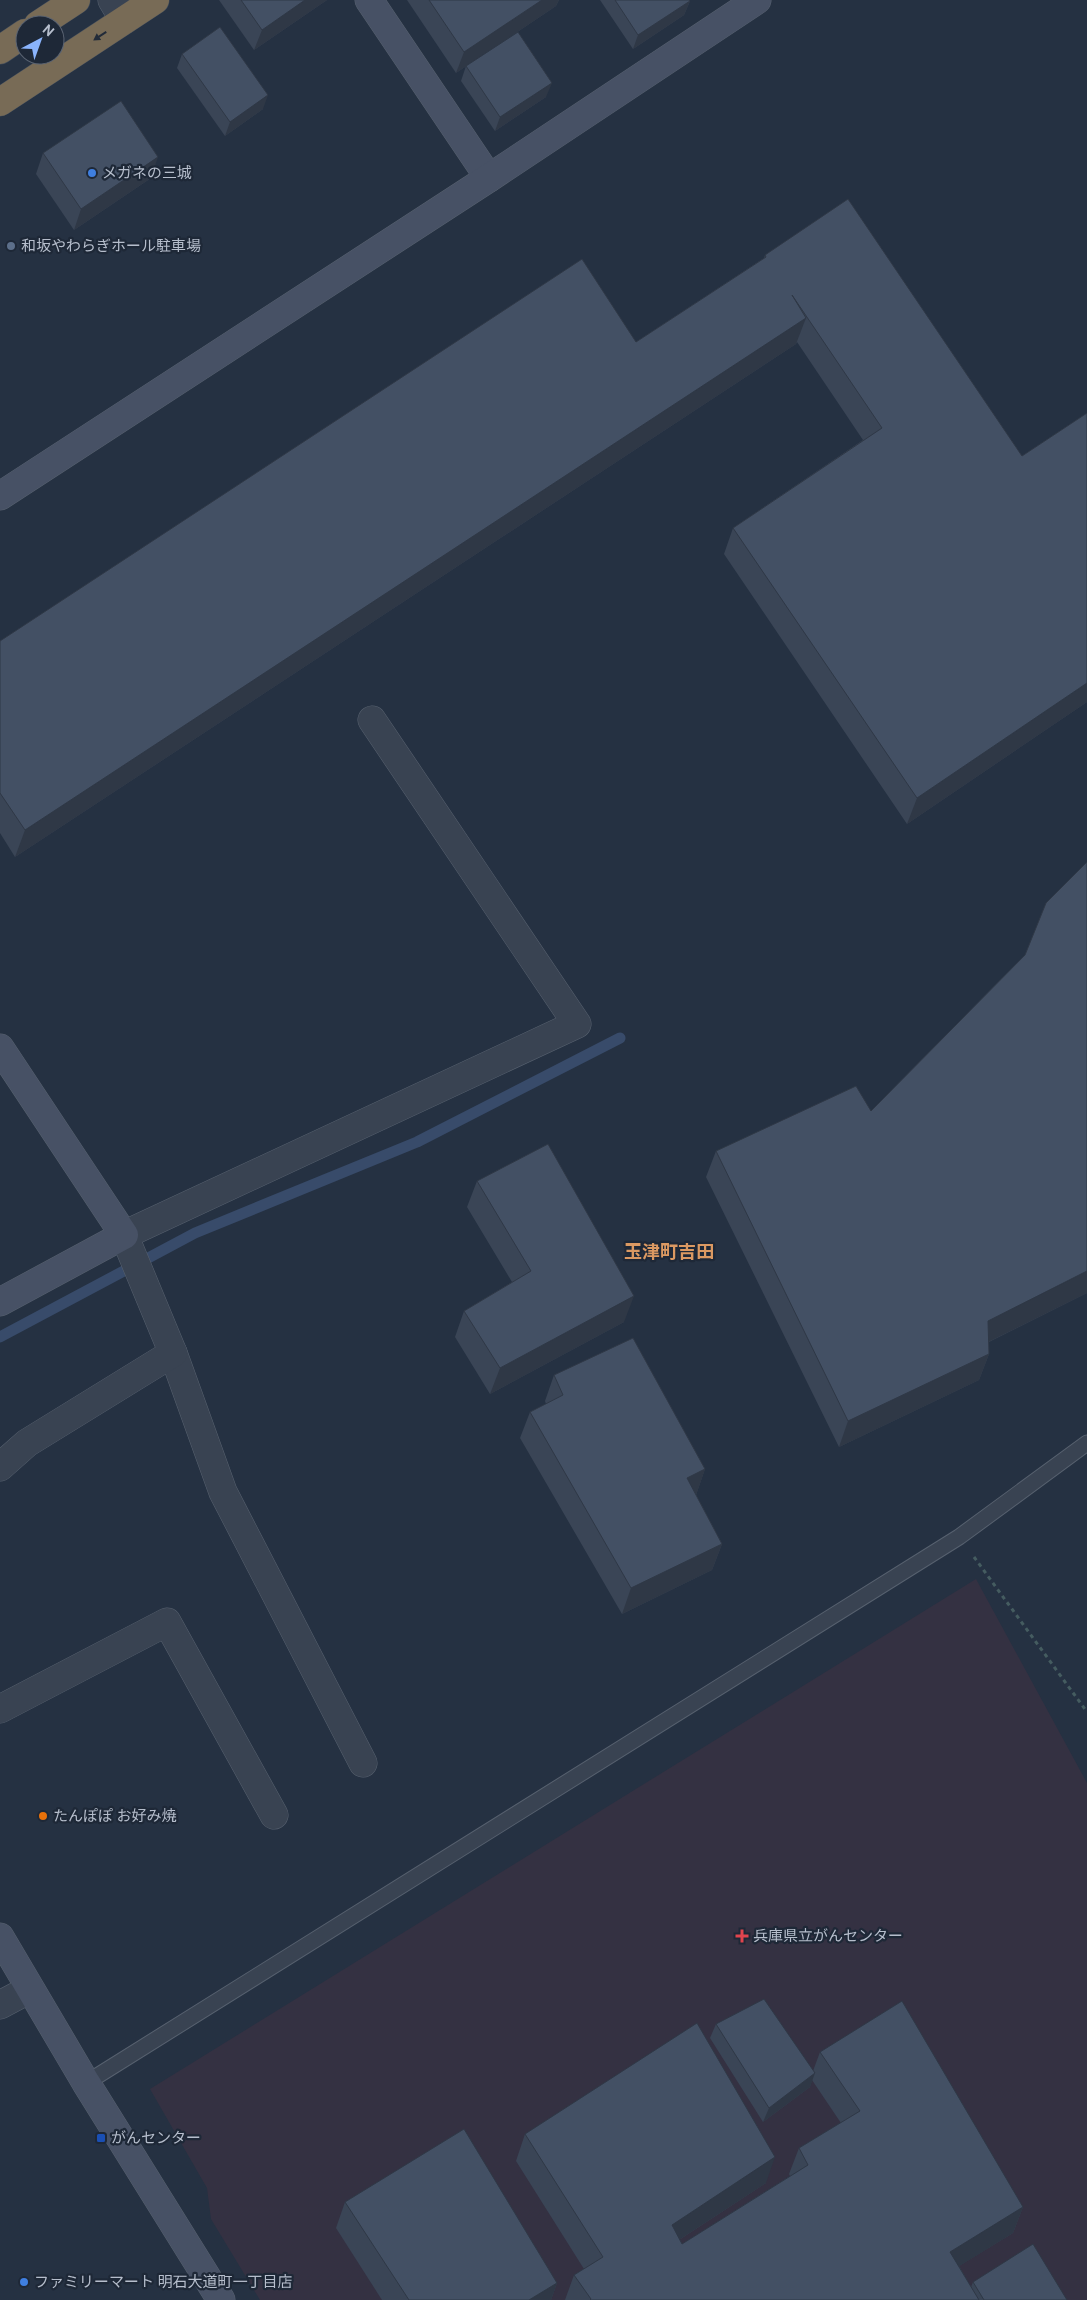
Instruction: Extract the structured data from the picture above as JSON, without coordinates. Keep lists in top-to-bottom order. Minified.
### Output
{"districts":["玉津町吉田"],"places":{"other":["メガネの三城","和坂やわらぎホール駐車場","たんぽぽ お好み焼","ファミリーマート 明石大道町一丁目店"],"health":["兵庫県立がんセンター"],"transit":["がんセンター"]},"north":"top right"}
